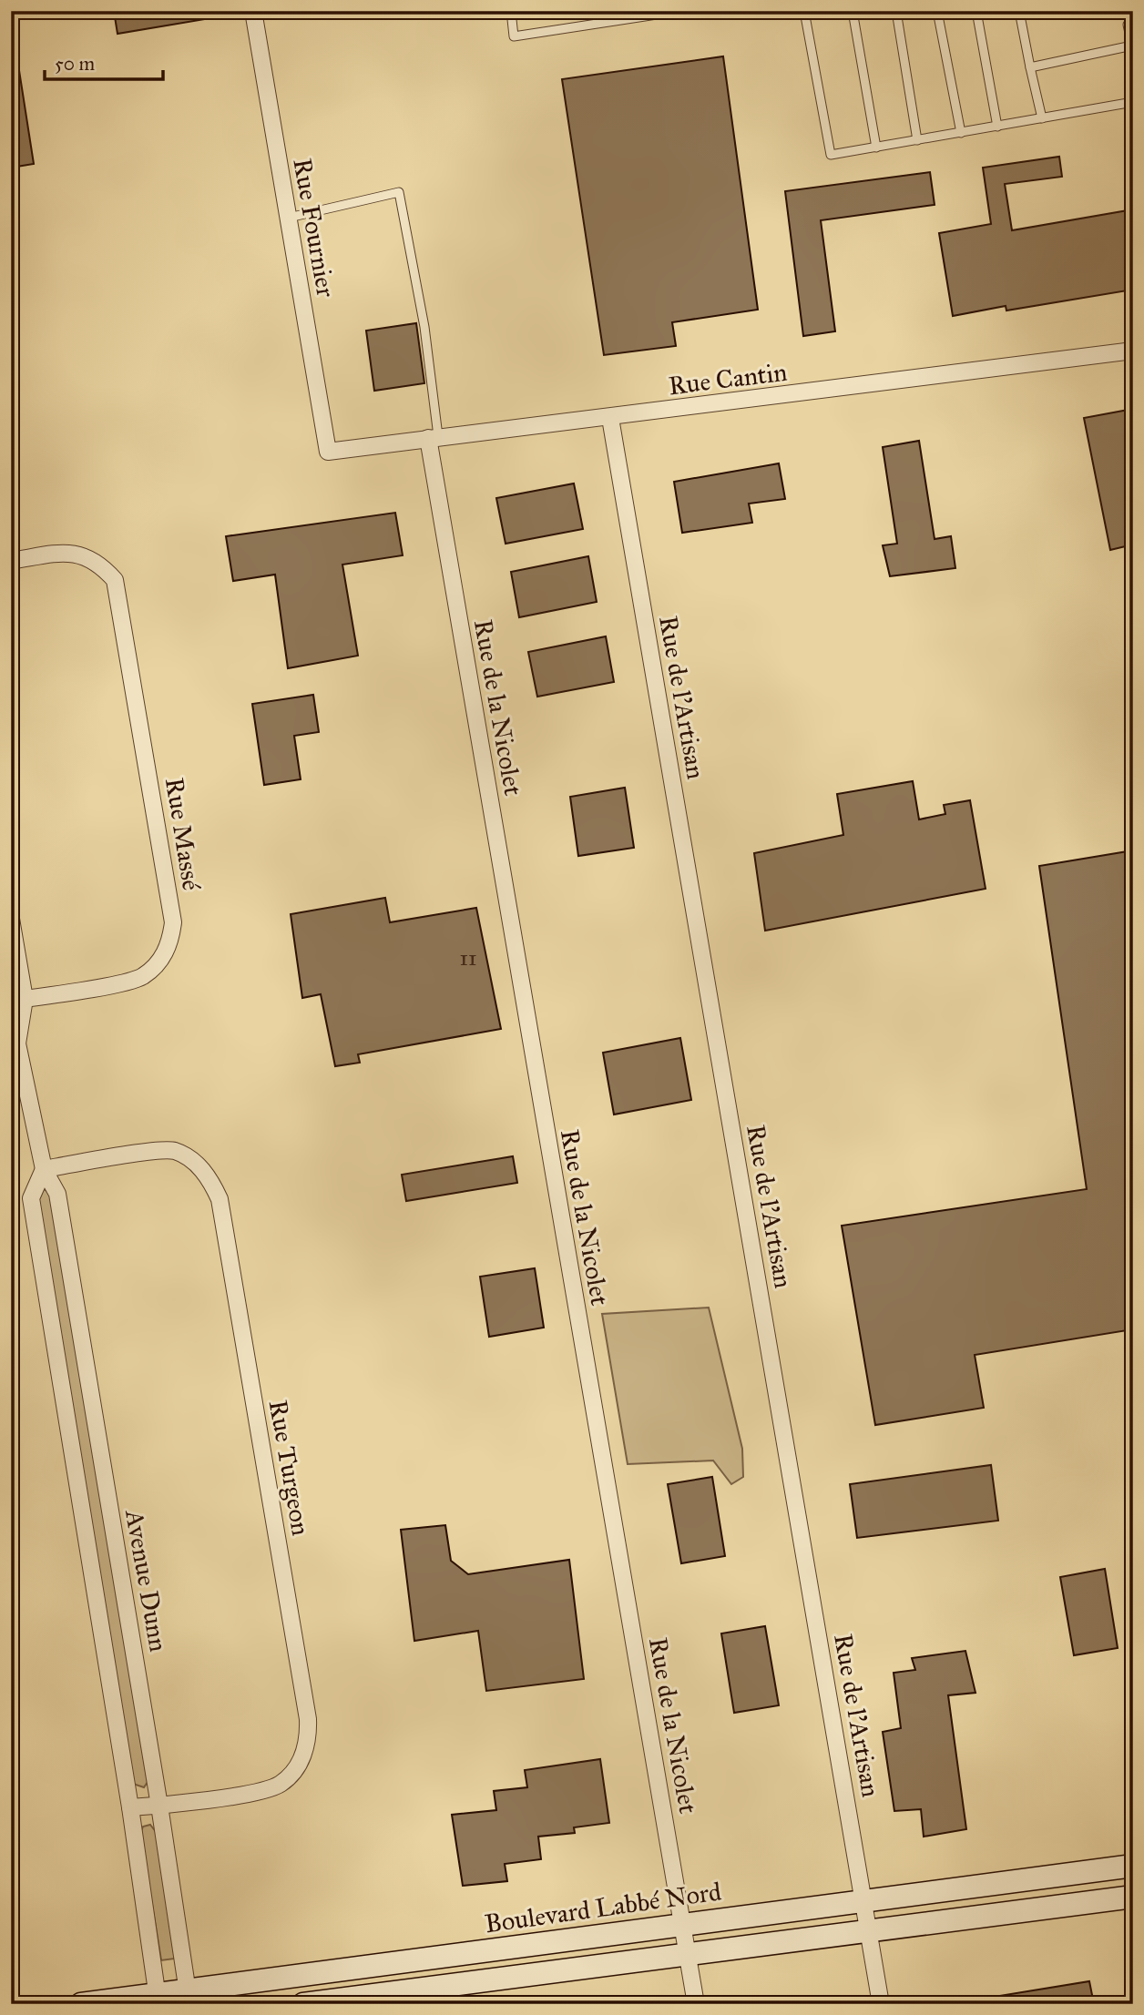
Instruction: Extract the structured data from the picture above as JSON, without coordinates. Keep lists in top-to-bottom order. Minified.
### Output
{"streets":{"main road":["Boulevard Labbé Nord"],"street":["Rue Fournier","Rue Cantin","Rue de l'Artisan","Rue de la Nicolet","Rue Massé","Rue Turgeon","Avenue Dunn"]},"crossings":[["Rue Fournier","Rue Cantin"],["Rue Cantin","Rue de l'Artisan"],["Rue Cantin","Rue de la Nicolet"],["Rue de l'Artisan","Boulevard Labbé Nord"],["Rue de la Nicolet","Boulevard Labbé Nord"],["Rue Massé","Avenue Dunn"],["Rue Turgeon","Avenue Dunn"],["Avenue Dunn","Boulevard Labbé Nord"]],"house_numbers":["11"],"scale_bar":"50 m"}
